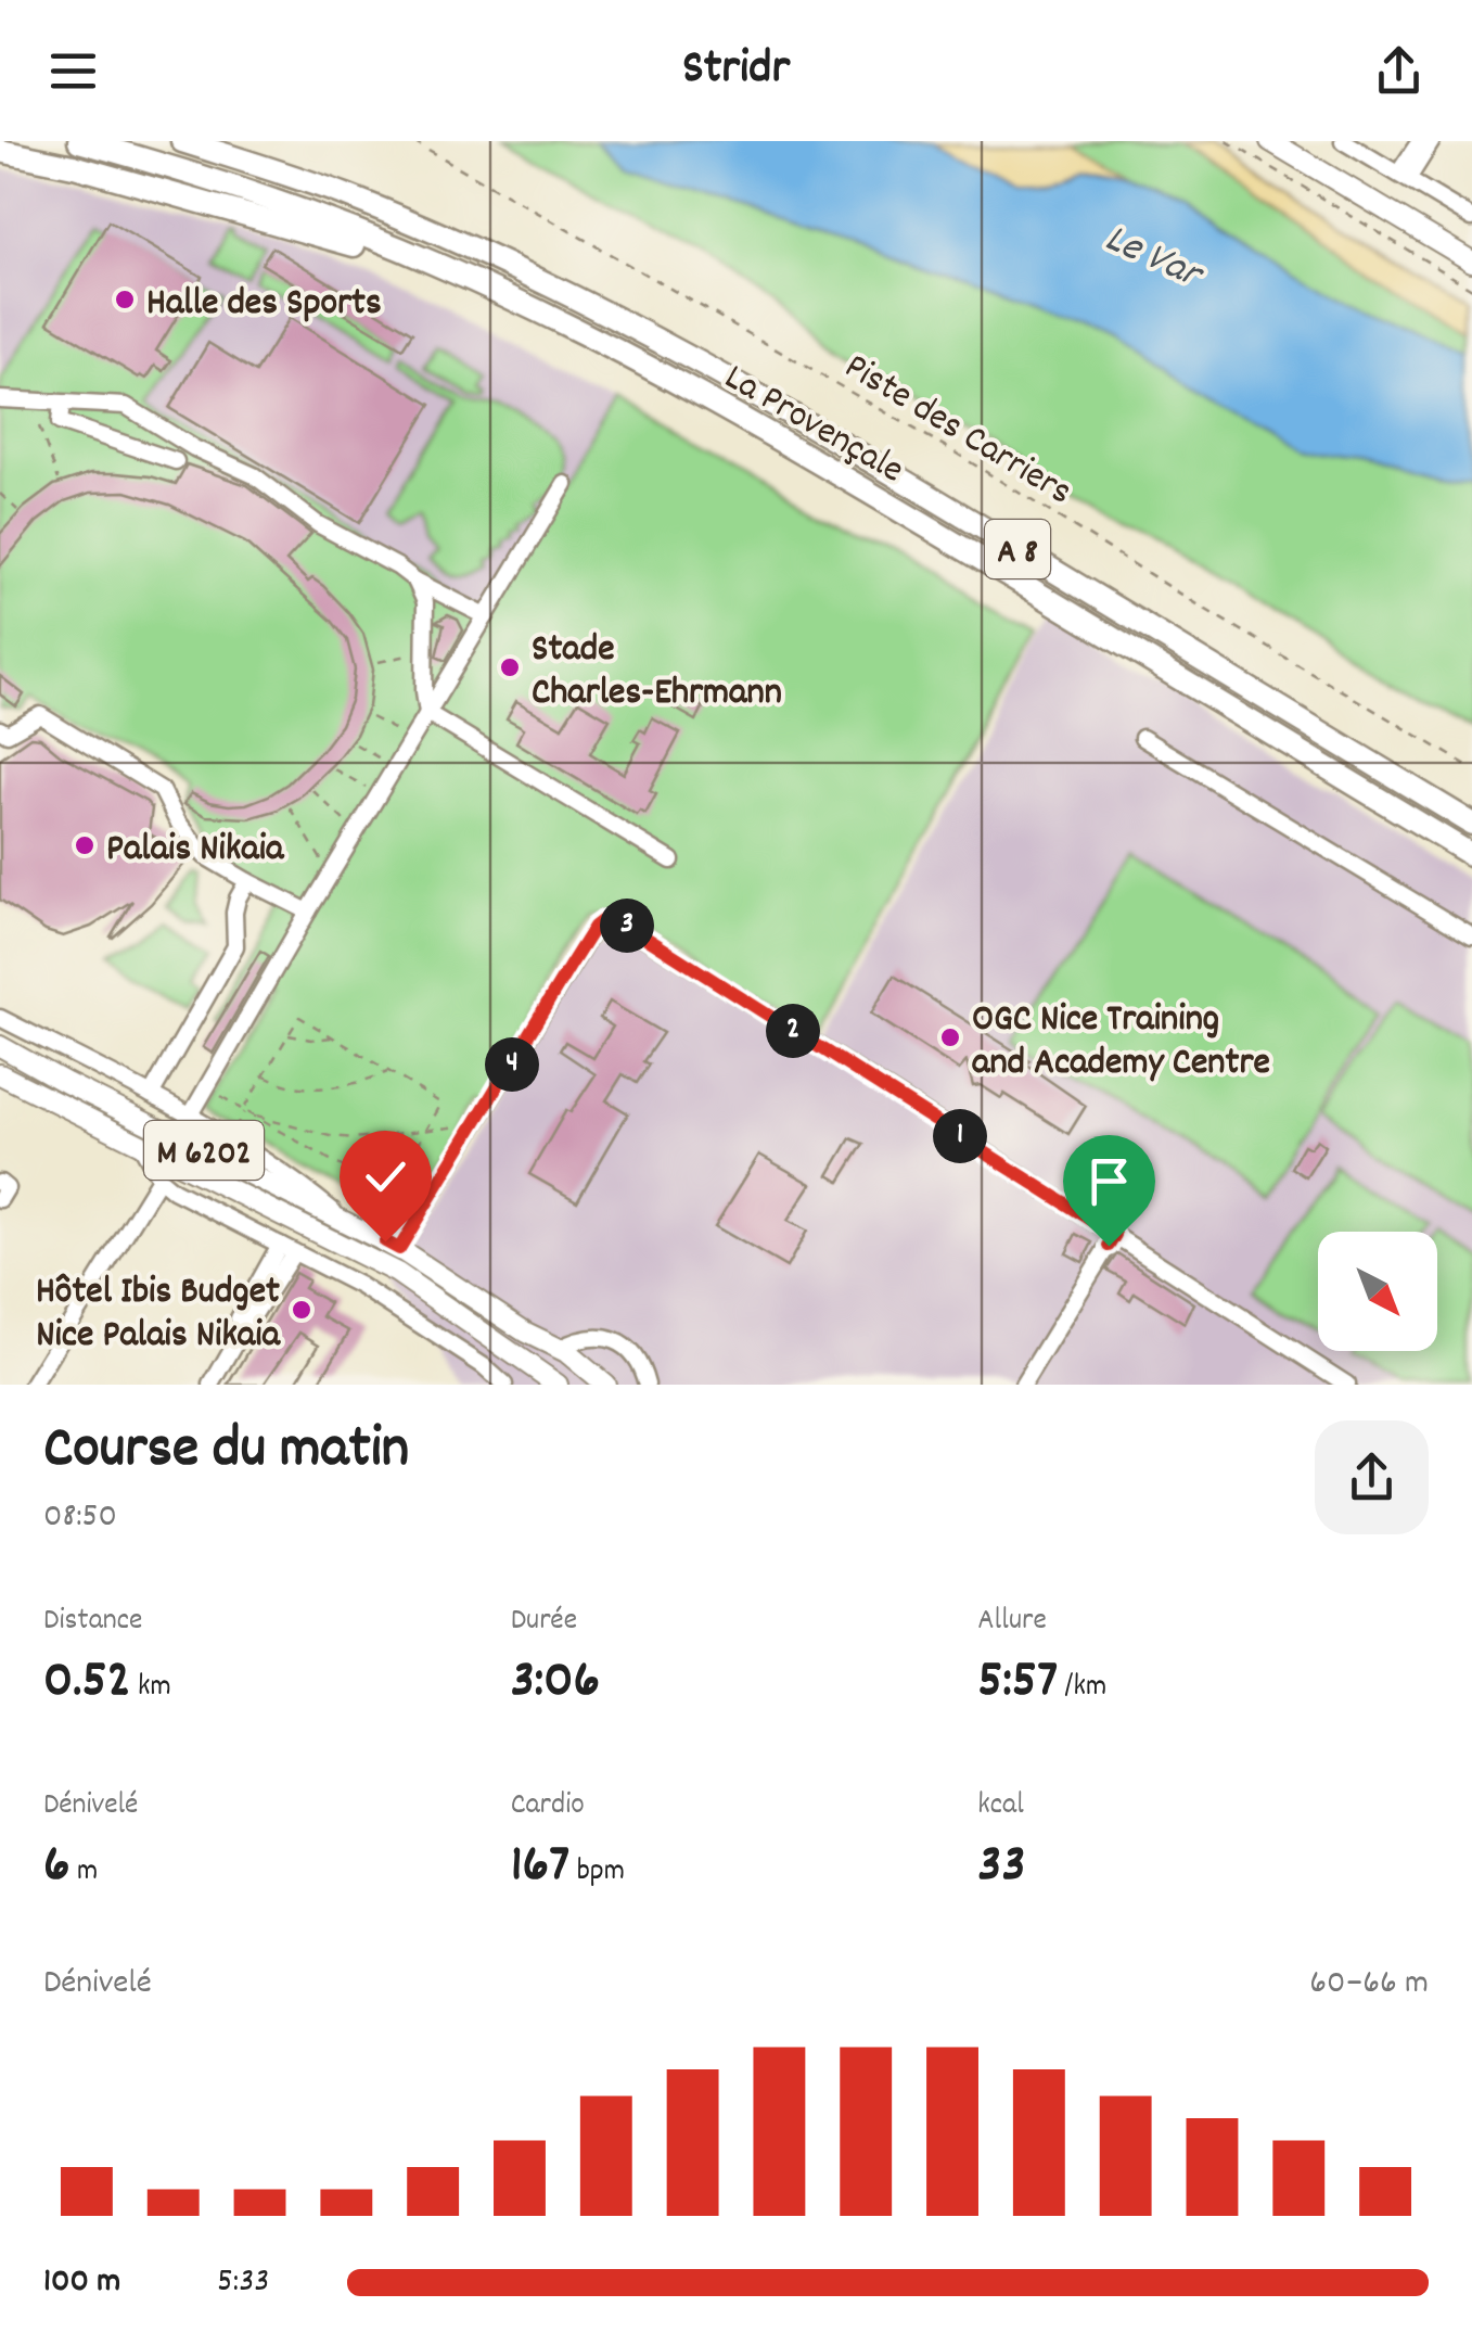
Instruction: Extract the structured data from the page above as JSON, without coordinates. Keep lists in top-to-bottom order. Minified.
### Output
{"streets":{"highway":["La Provençale","A 8"],"main road":["M 6202"],"path":["Piste des Carriers"]},"water":["Le Var"],"places":["Halle des Sports","Stade Charles-Ehrmann","Palais Nikaia","OGC Nice Training and Academy Centre","Hôtel Ibis Budget Nice Palais Nikaia"],"north":"bottom right","page":{"header":"Stridr","pins":["3","2","4","1"],"heading":["Course du matin","08:50"],"stats":[["Distance","0.52 km"],["Durée","3:06"],["Allure","5:57 /km"],["Dénivelé","6 m"],["Cardio","167 bpm"],["kcal","33"]],"chart":["Dénivelé","60–66 m"],"list":[{"name":"100 m","note":"5:33"}]}}
